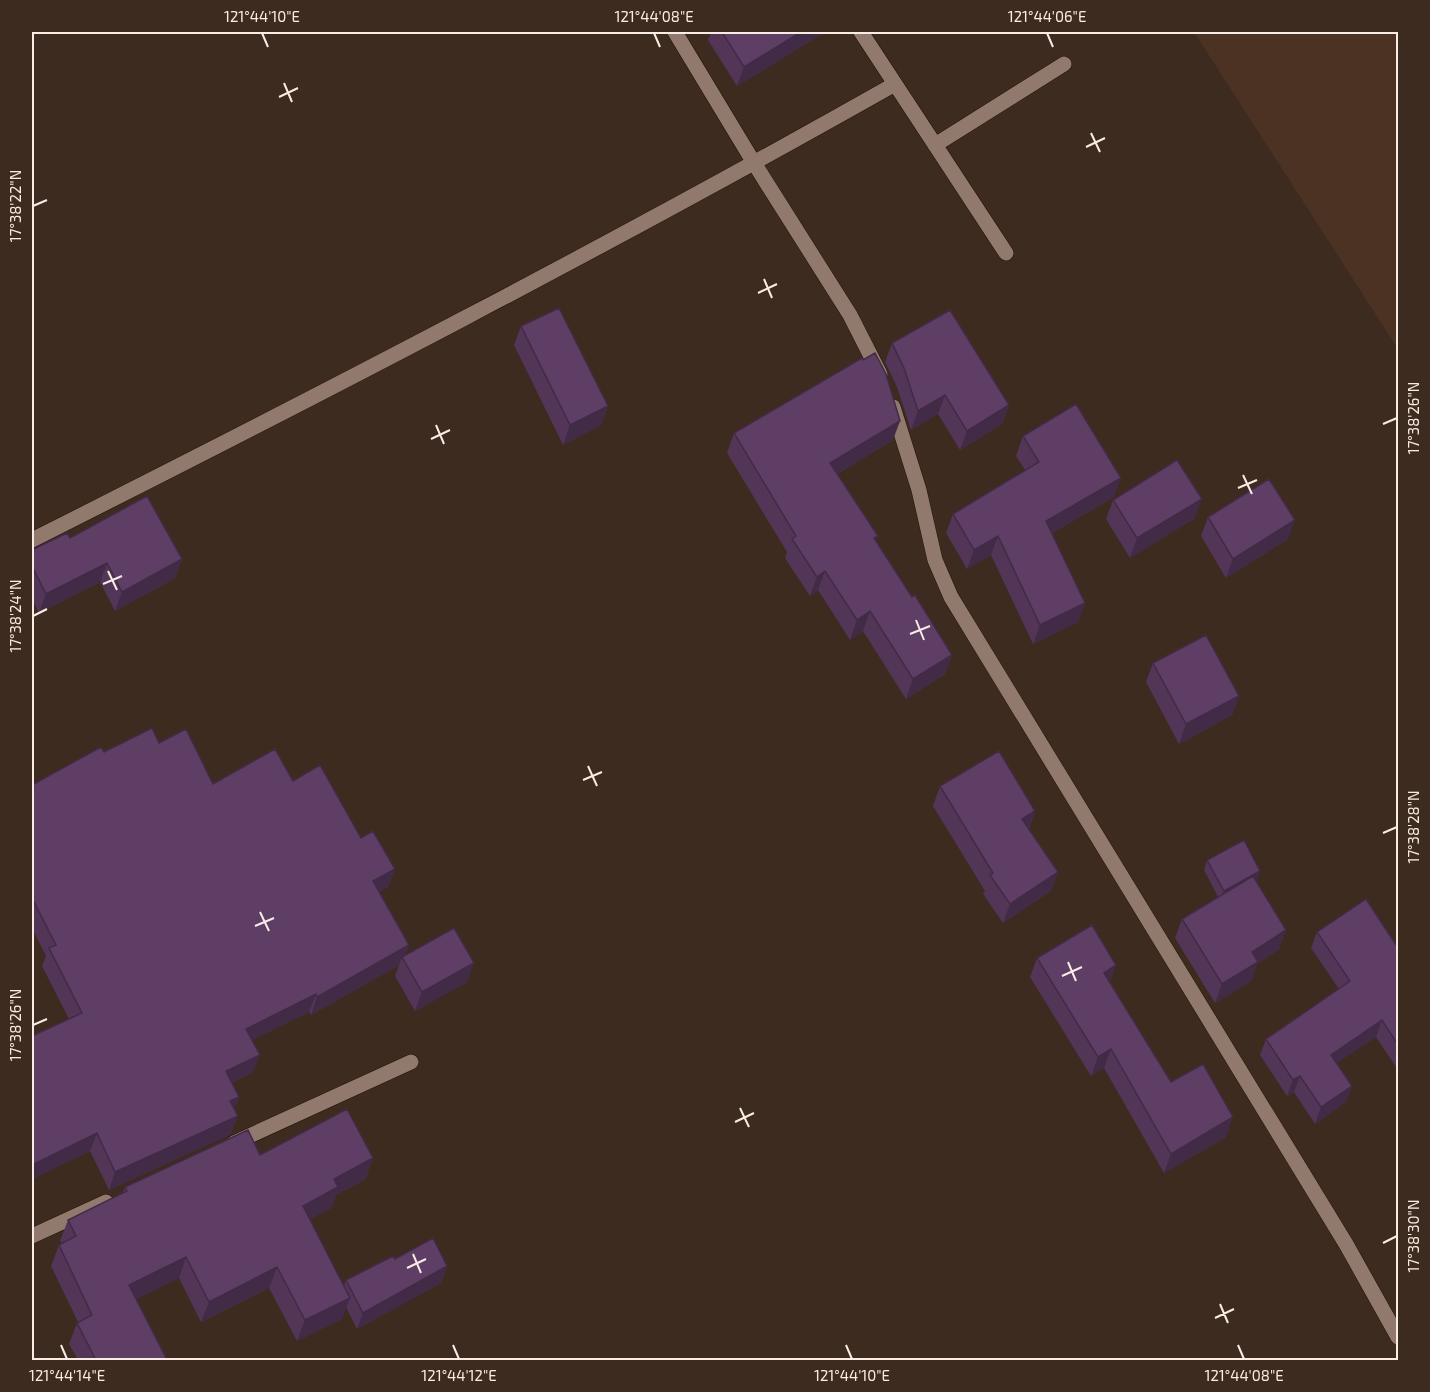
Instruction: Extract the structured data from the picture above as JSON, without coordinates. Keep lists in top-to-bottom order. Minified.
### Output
{"coordinates":["121°44'10\"E","121°44'08\"E","121°44'06\"E","17°38'22\"N","17°38'26\"N","17°38'24\"N","17°38'28\"N","17°38'30\"N","121°44'14\"E","121°44'12\"E"]}
